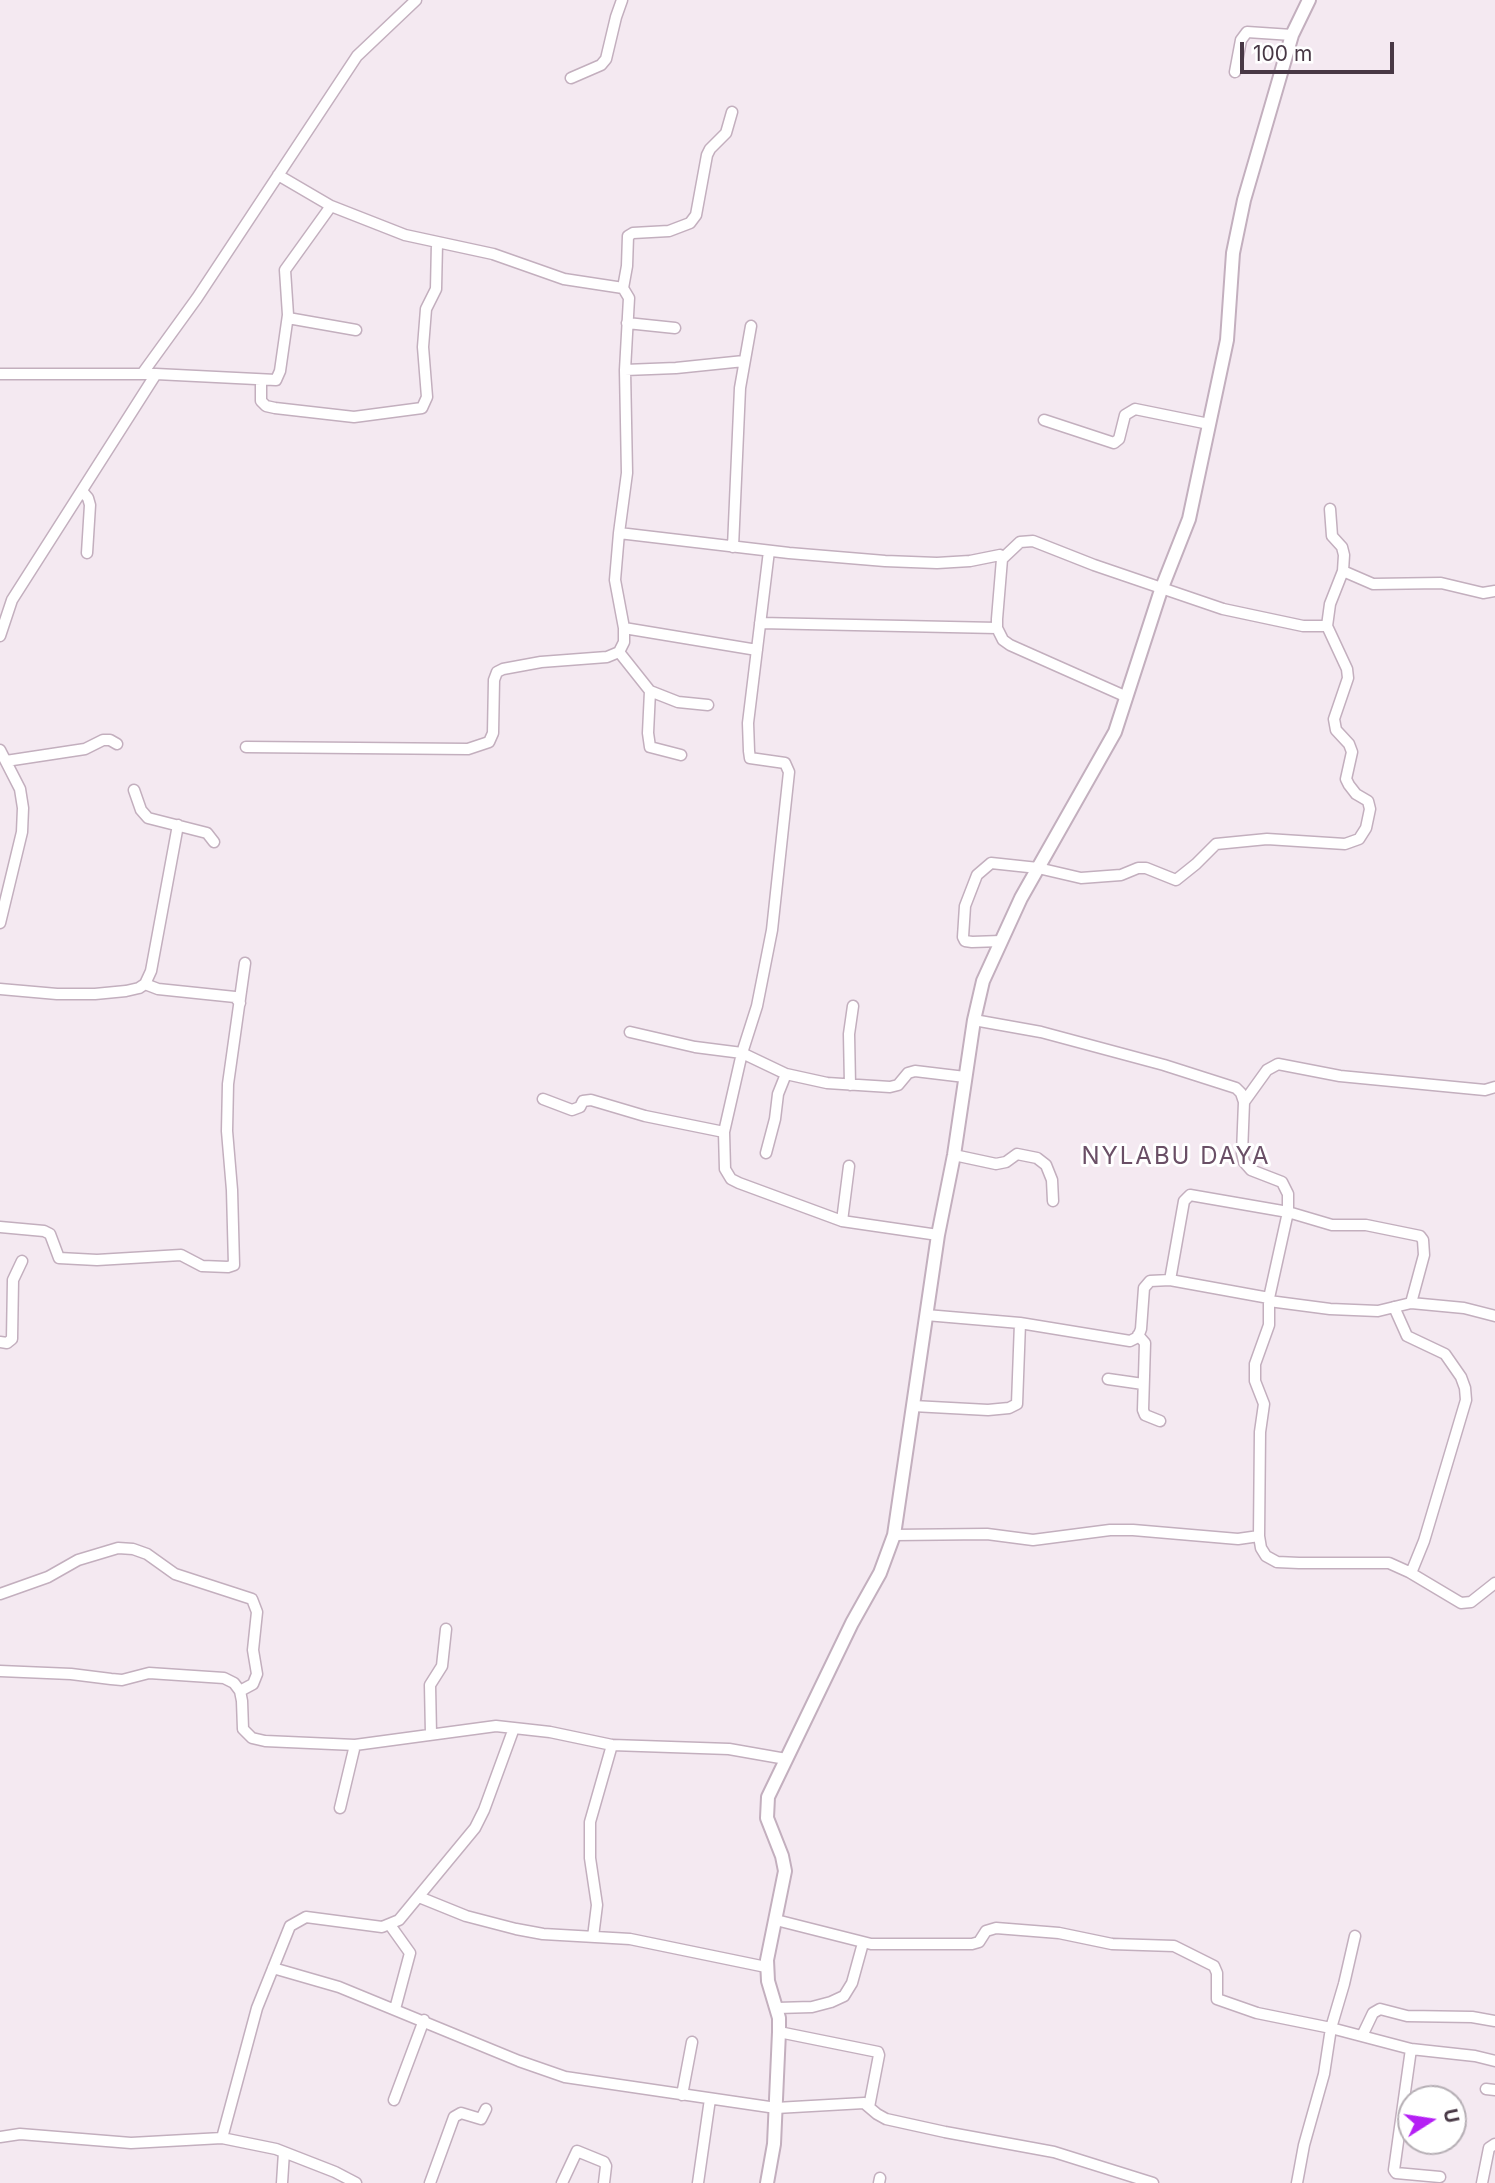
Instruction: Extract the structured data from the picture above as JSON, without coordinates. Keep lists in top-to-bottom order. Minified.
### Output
{"districts":["NYLABU DAYA"],"scale_bar":"100 m","north":"right"}
